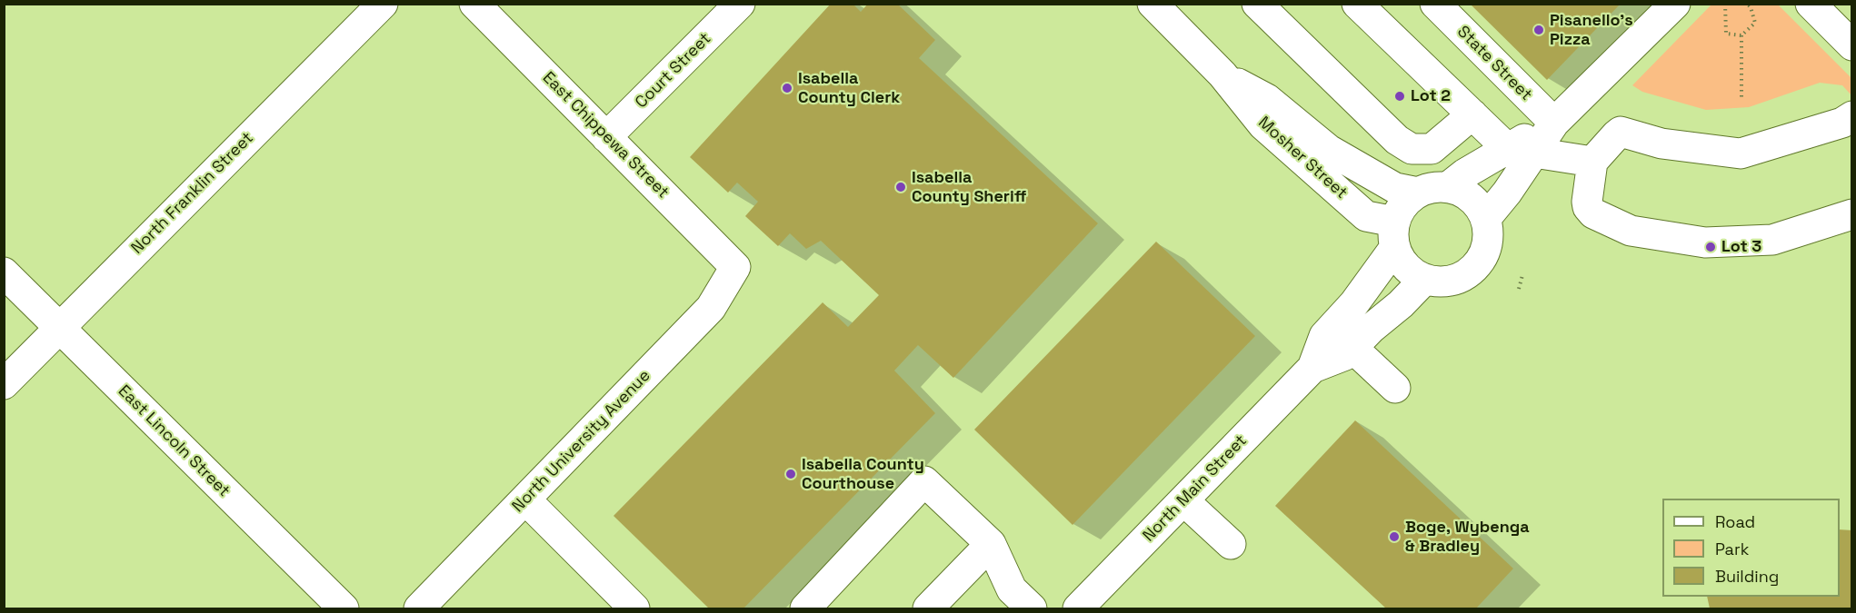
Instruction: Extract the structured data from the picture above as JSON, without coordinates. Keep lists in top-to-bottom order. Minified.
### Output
{"streets":{"street":["State Street","Court Street","East Chippewa Street","Mosher Street","North Franklin Street","East Lincoln Street","North University Avenue","North Main Street"]},"crossings":[["Court Street","East Chippewa Street"],["East Chippewa Street","North University Avenue"],["Mosher Street","North Main Street"],["North Franklin Street","East Lincoln Street"]],"places":["Pisanello's Pizza","Isabella County Clerk","Lot 2","Isabella County Sheriff","Lot 3","Isabella County Courthouse","Boge, Wybenga & Bradley"],"legend":["Road","Park","Building"]}
